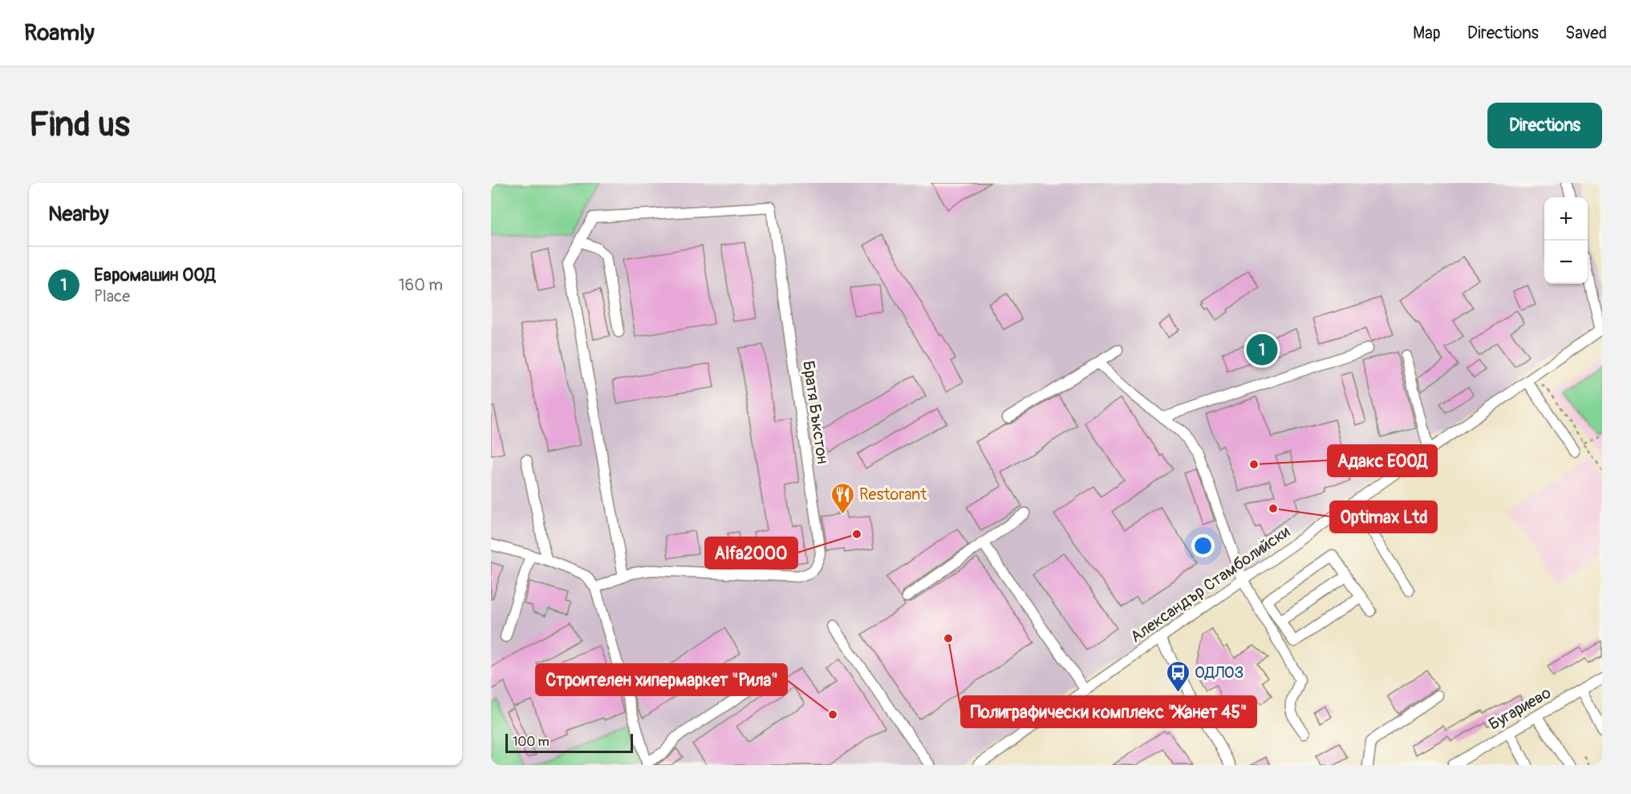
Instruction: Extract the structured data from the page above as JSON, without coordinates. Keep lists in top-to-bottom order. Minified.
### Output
{"streets":{"street":["Братя Бъкстон","Александър Стамболийски","Бугариево"]},"places":{"other":["Адакс ЕООД","Optimax Ltd","Alfa2000","Полиграфически комплекс \"Жанет 45\"","Строителен хипермаркет \"Рила\""],"restaurant":["Restorant"],"bus stop":["ОДЛОЗ"]},"scale_bar":"100 m","page":{"header":"Roamly","nav":["Map","Directions","Saved"],"buttons":"Directions","title":"Find us","heading":"Nearby","map_buttons":["+","−"],"list":[{"mark":"1","name":"Евромашин ООД","note":"Place","value":"160 m"}],"pins":"1","scale":"100 m"}}
